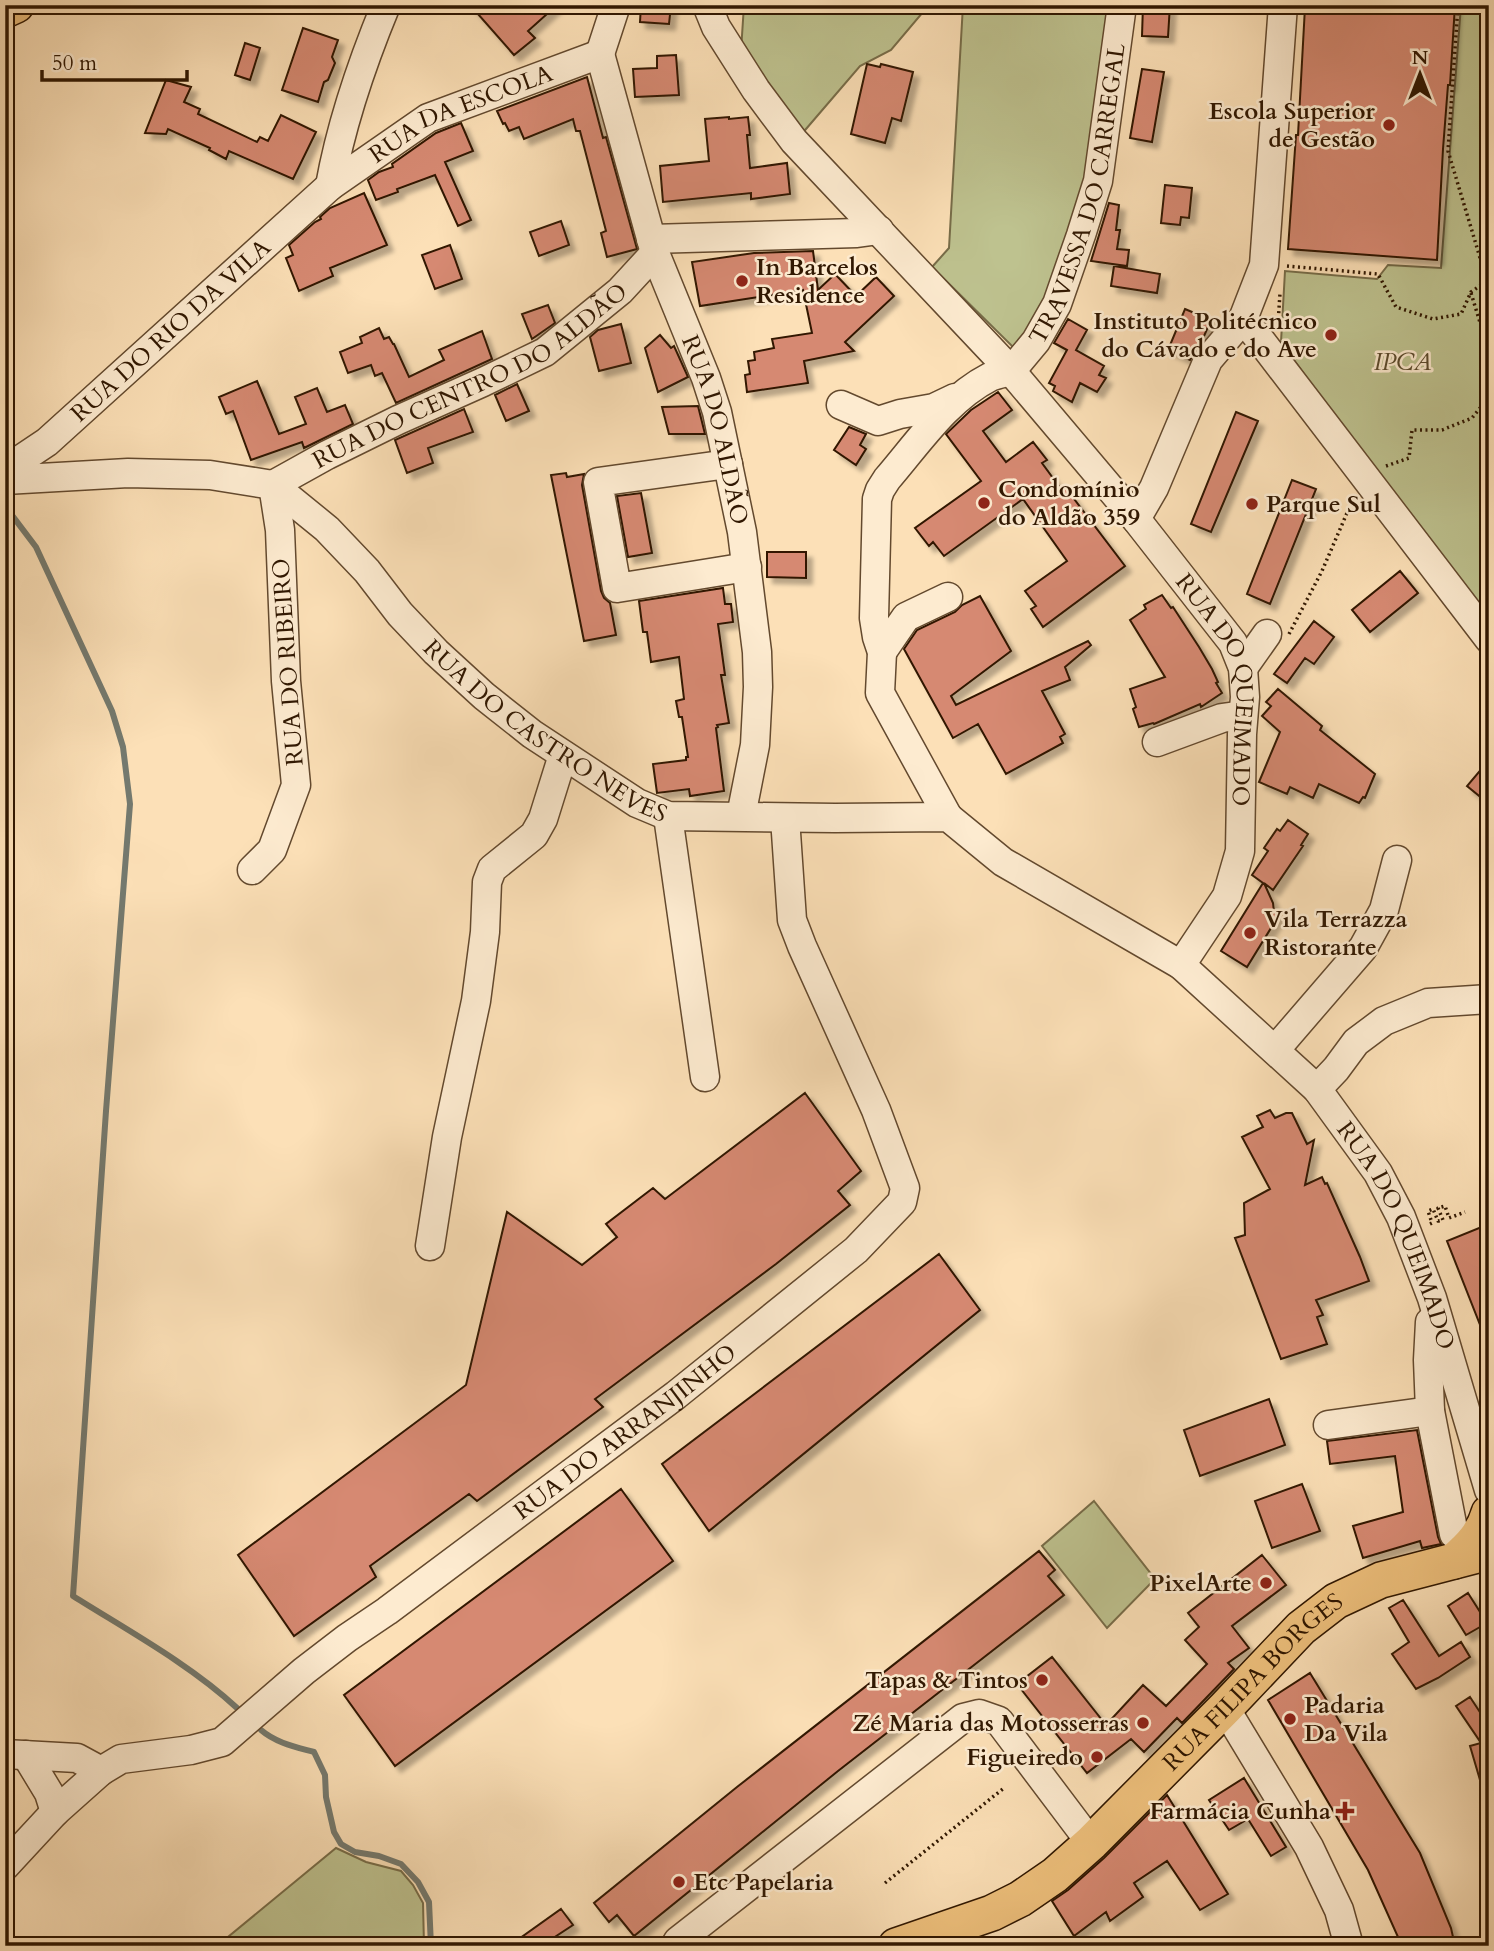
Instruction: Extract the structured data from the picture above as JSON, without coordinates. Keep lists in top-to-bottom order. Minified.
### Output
{"streets":{"main road":["RUA FILIPA BORGES"],"street":["RUA DA ESCOLA","TRAVESSA DO CARREGAL","RUA DO RIO DA VILA","RUA DO CENTRO DO ALDÃO","RUA DO ALDÃO","RUA DO RIBEIRO","RUA DO QUEIMADO","RUA DO CASTRO NEVES","RUA DO ARRANJINHO"]},"crossings":[["RUA DA ESCOLA","RUA DO RIO DA VILA"],["RUA DA ESCOLA","RUA DO ALDÃO"],["TRAVESSA DO CARREGAL","RUA DO QUEIMADO"],["RUA DO CENTRO DO ALDÃO","RUA DO ALDÃO"],["RUA DO CENTRO DO ALDÃO","RUA DO RIBEIRO"],["RUA DO CENTRO DO ALDÃO","RUA DO CASTRO NEVES"],["RUA DO ALDÃO","RUA DO CASTRO NEVES"],["RUA DO RIBEIRO","RUA DO CASTRO NEVES"],["RUA DO CASTRO NEVES","RUA DO ARRANJINHO"]],"parks":["IPCA"],"places":{"other":["Escola Superior de Gestão","In Barcelos Residence","Instituto Politécnico do Cávado e do Ave","Condomínio do Aldão 359","Parque Sul","Vila Terrazza Ristorante","PixelArte","Tapas & Tintos","Padaria Da Vila","Zé Maria das Motosserras","Figueiredo","Etc Papelaria"],"health":["Farmácia Cunha"]},"scale_bar":"50 m","north":"top"}
